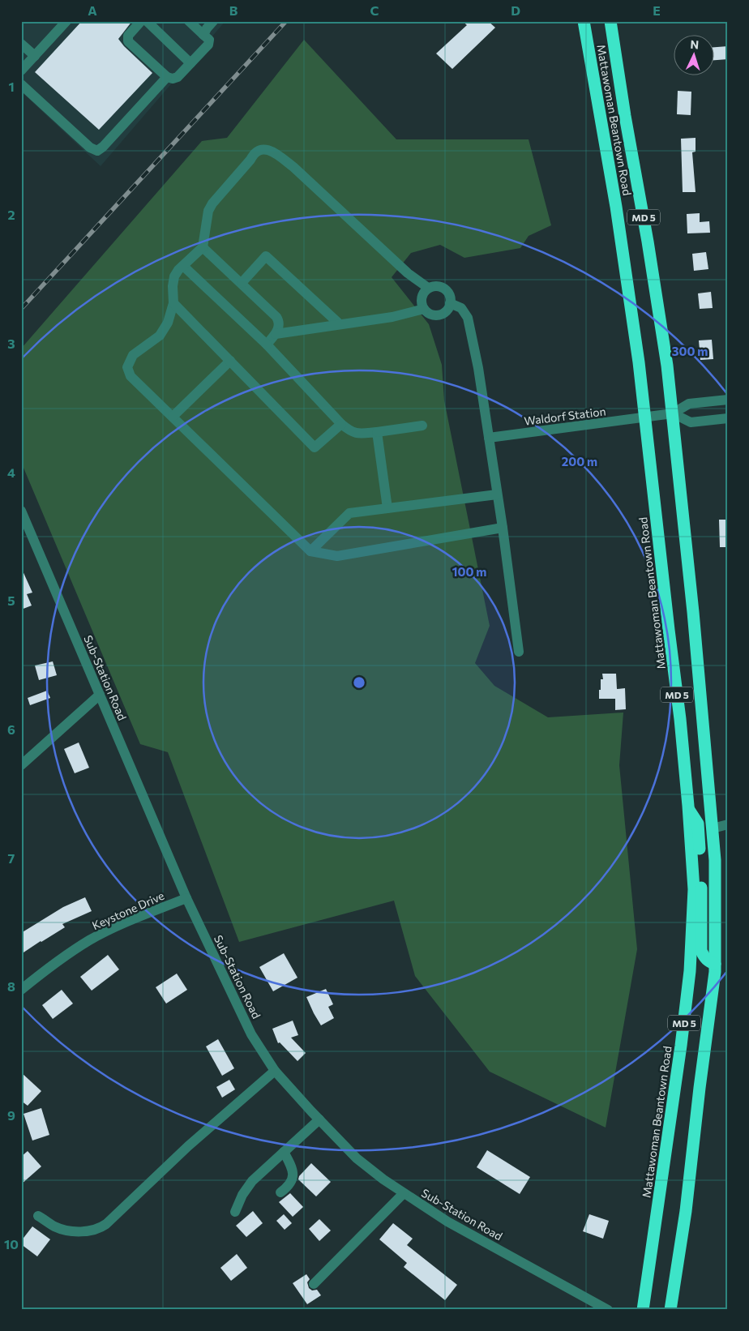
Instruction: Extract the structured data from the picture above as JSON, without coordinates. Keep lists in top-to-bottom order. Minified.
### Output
{"streets":{"highway":["Mattawoman Beantown Road","MD 5"],"street":["Waldorf Station","Sub-Station Road","Keystone Drive"]},"crossings":[["Mattawoman Beantown Road","Waldorf Station"],["Sub-Station Road","Keystone Drive"]],"north":"top","grid":{"columns":["A","B","C","D","E"],"rows":["1","2","3","4","5","6","7","8","9","10"]},"rings":["300 m","200 m","100 m"]}
